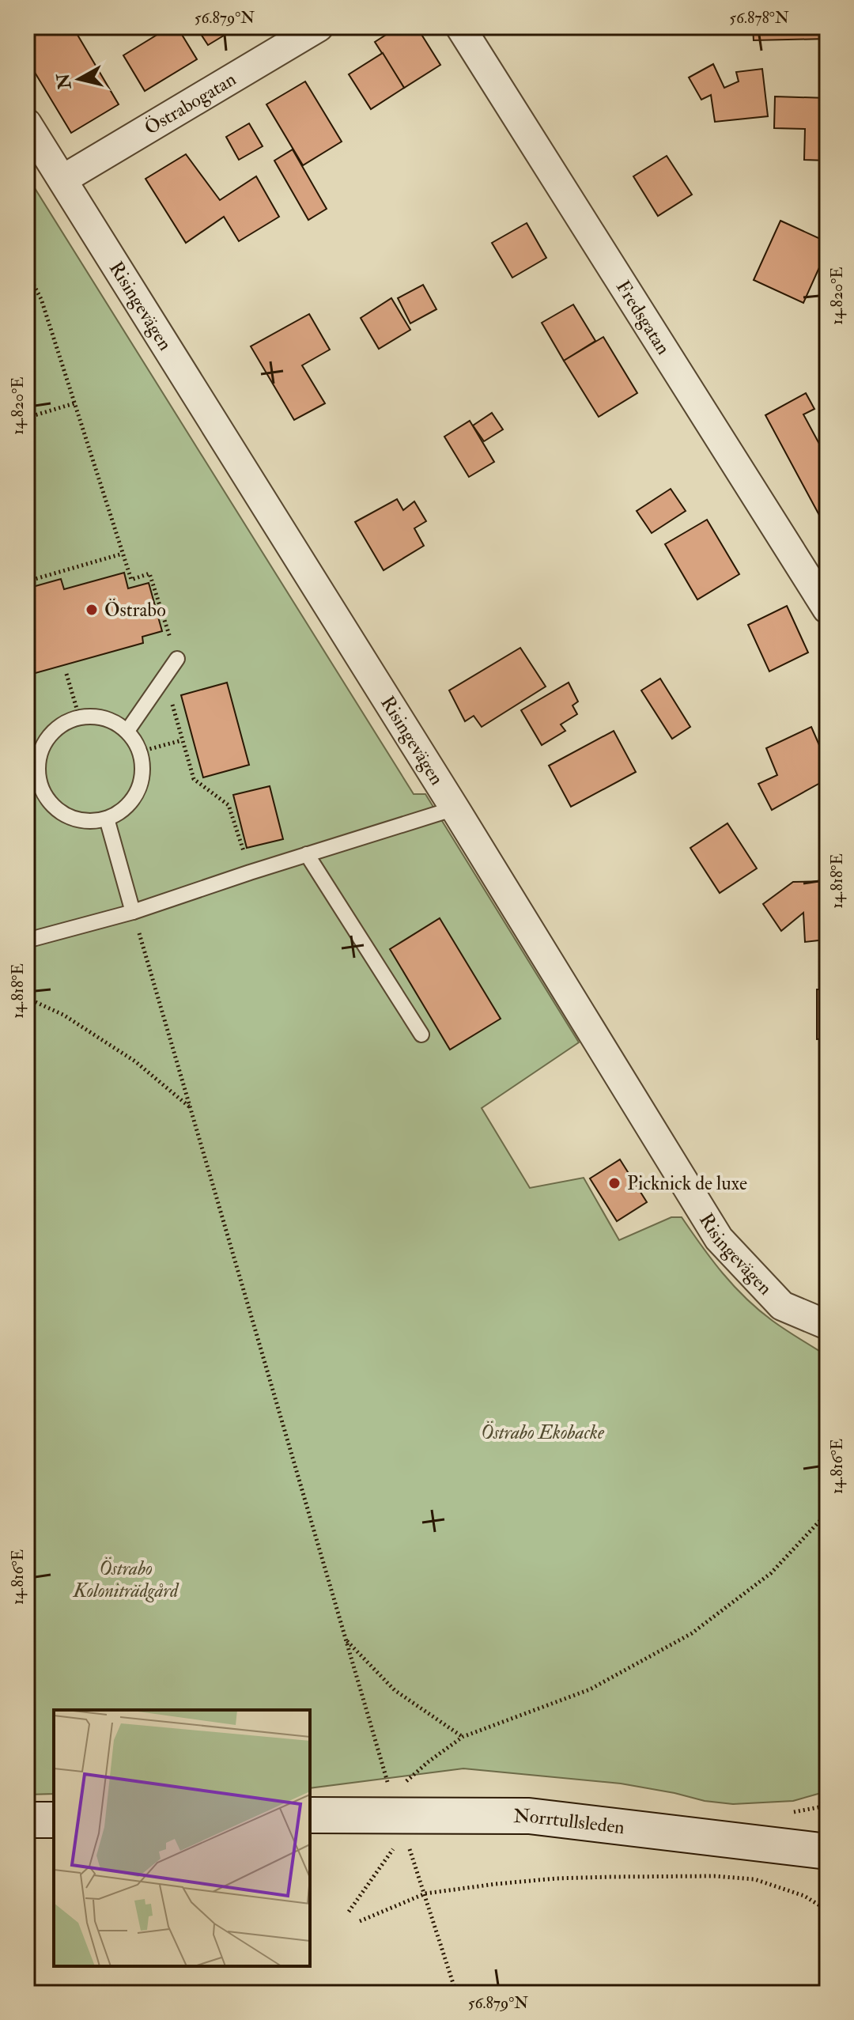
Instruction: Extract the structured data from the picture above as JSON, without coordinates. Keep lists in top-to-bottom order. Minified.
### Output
{"streets":{"main road":["Norrtullsleden"],"street":["Östrabogatan","Risingevägen","Fredsgatan"]},"crossings":[["Östrabogatan","Risingevägen"]],"parks":["Östrabo Ekobacke","Östrabo Koloniträdgård"],"places":["Östrabo","Picknick de luxe"],"north":"left","coordinates":["56.879°N","56.878°N","14.820°E","14.818°E","14.816°E"]}
